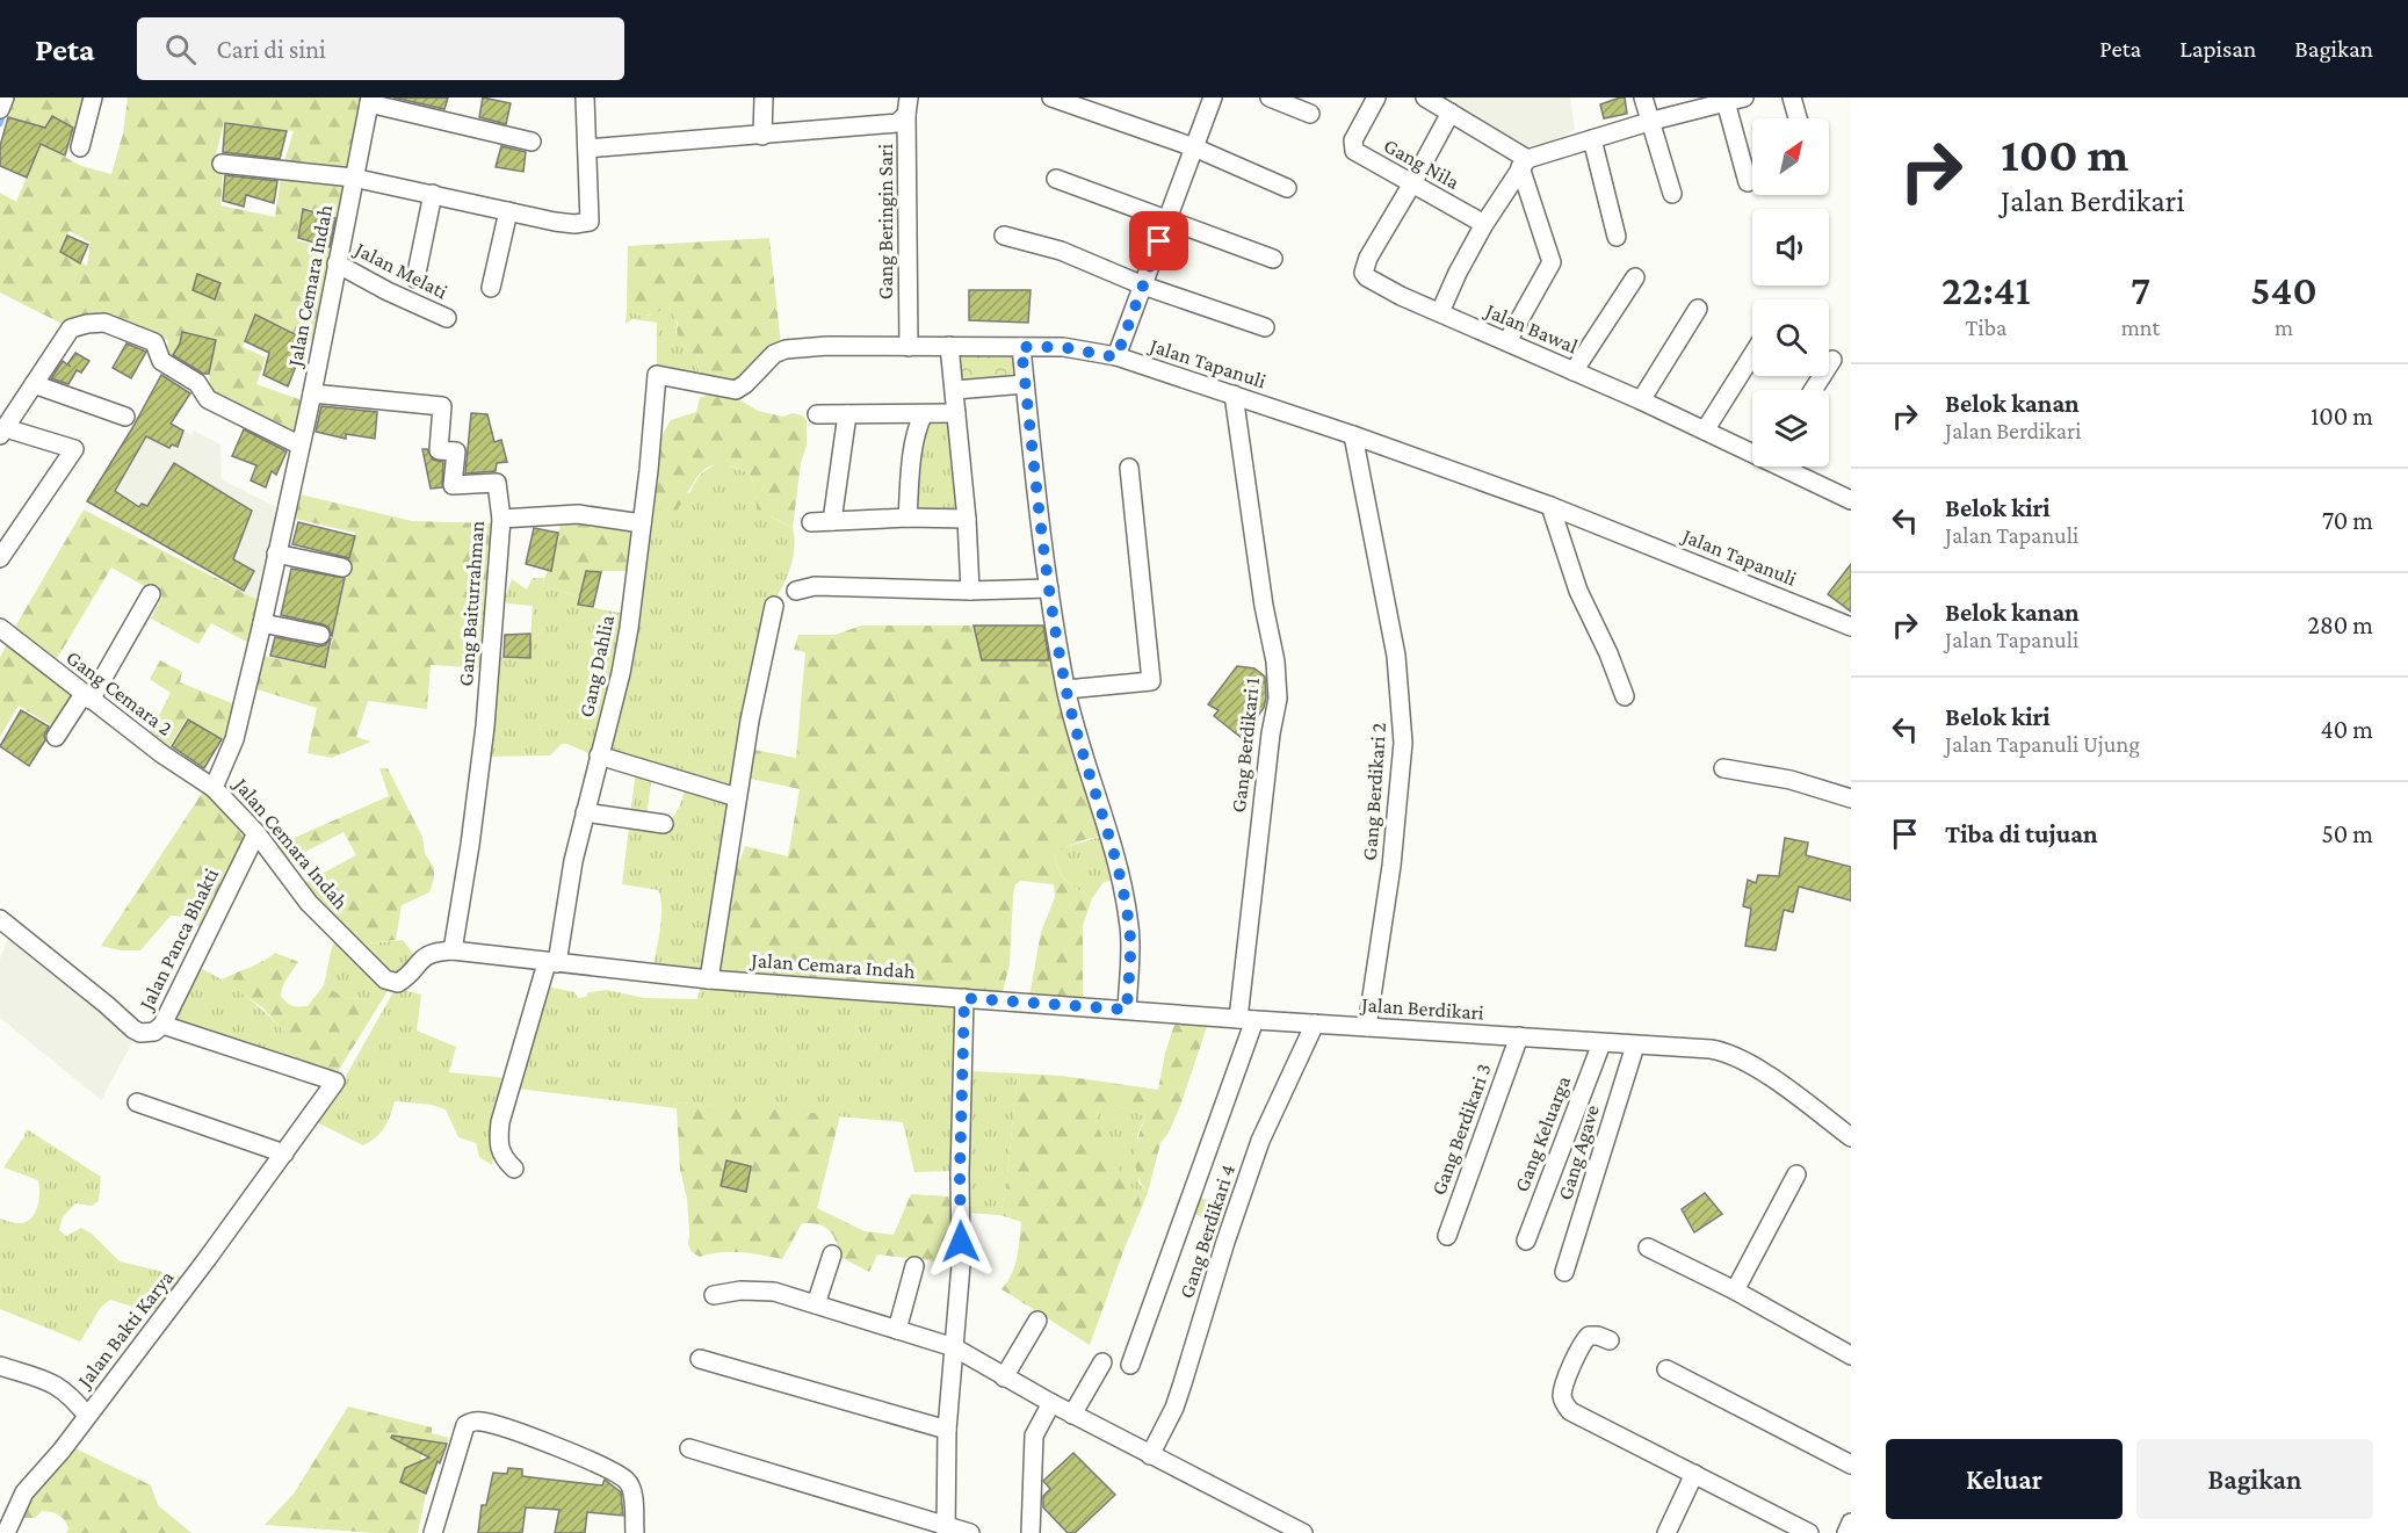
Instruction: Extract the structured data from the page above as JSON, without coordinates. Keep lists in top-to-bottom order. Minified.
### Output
{"streets":{"street":["Gang Nila","Gang Beringin Sari","Jalan Melati","Jalan Cemara Indah","Jalan Bawal","Jalan Tapanuli","Gang Baiturrahman","Gang Dahlia","Gang Cemara 2","Gang Berdikari 1","Gang Berdikari 2","Jalan Panca Bhakti","Jalan Berdikari","Gang Berdikari 3","Gang Keluarga","Gang Agave","Gang Berdikari 4","Jalan Bakti Karya"]},"crossings":[["Gang Nila","Jalan Bawal"],["Gang Beringin Sari","Jalan Tapanuli"],["Jalan Melati","Jalan Cemara Indah"],["Jalan Cemara Indah","Gang Baiturrahman"],["Jalan Cemara Indah","Gang Dahlia"],["Jalan Cemara Indah","Gang Cemara 2"],["Jalan Cemara Indah","Jalan Panca Bhakti"],["Jalan Cemara Indah","Jalan Berdikari"],["Jalan Tapanuli","Gang Dahlia"],["Jalan Tapanuli","Gang Berdikari 1"],["Jalan Tapanuli","Gang Berdikari 2"],["Gang Berdikari 1","Jalan Berdikari"],["Gang Berdikari 2","Jalan Berdikari"],["Jalan Panca Bhakti","Jalan Bakti Karya"],["Jalan Berdikari","Gang Berdikari 3"],["Jalan Berdikari","Gang Keluarga"],["Jalan Berdikari","Gang Agave"],["Jalan Berdikari","Gang Berdikari 4"]],"north":"top right","page":{"header":"Peta","search":"Cari di sini","nav":["Peta","Lapisan","Bagikan"],"turn":["100 m","Jalan Berdikari"],"eta":["22:41","Tiba","7","mnt","540","m"],"list":[{"name":"Belok kanan","note":"Jalan Berdikari","value":"100 m"},{"name":"Belok kiri","note":"Jalan Tapanuli","value":"70 m"},{"name":"Belok kanan","note":"Jalan Tapanuli","value":"280 m"},{"name":"Belok kiri","note":"Jalan Tapanuli Ujung","value":"40 m"},{"name":"Tiba di tujuan","value":"50 m"}],"buttons":["Keluar","Bagikan"]}}
